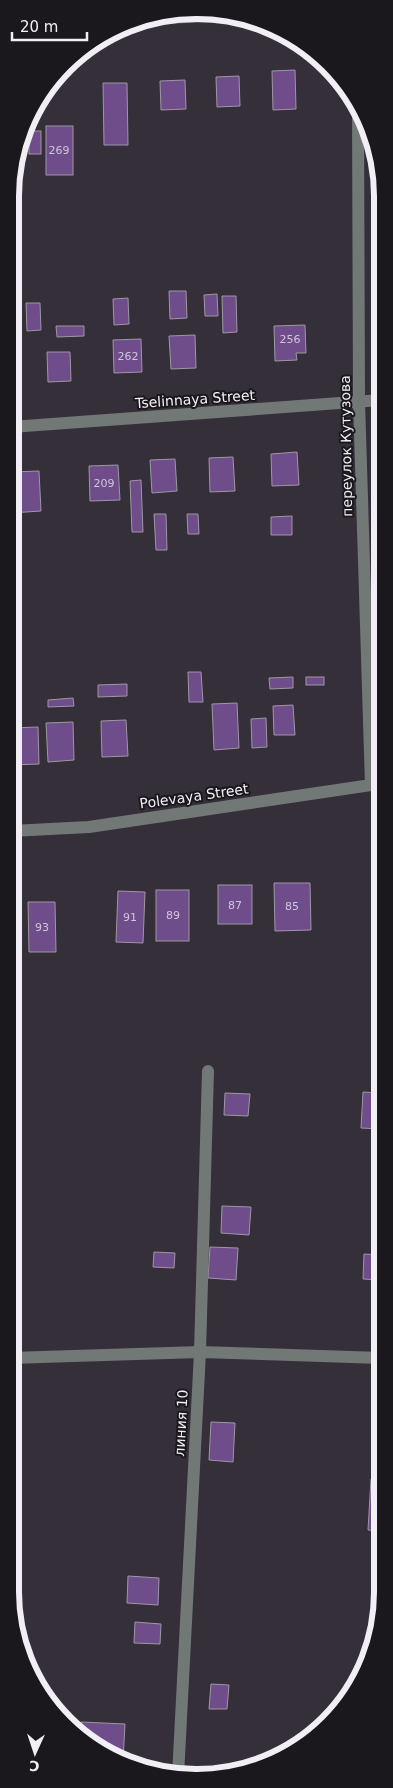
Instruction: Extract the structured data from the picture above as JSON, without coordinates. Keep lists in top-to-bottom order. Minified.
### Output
{"streets":{"street":["Tselinnaya Street","переулок Кутузова","Polevaya Street","линия 10"]},"crossings":[["Tselinnaya Street","переулок Кутузова"]],"house_numbers":["269","256","262","209","87","85","89","91","93"],"scale_bar":"20 m","north":"bottom"}
